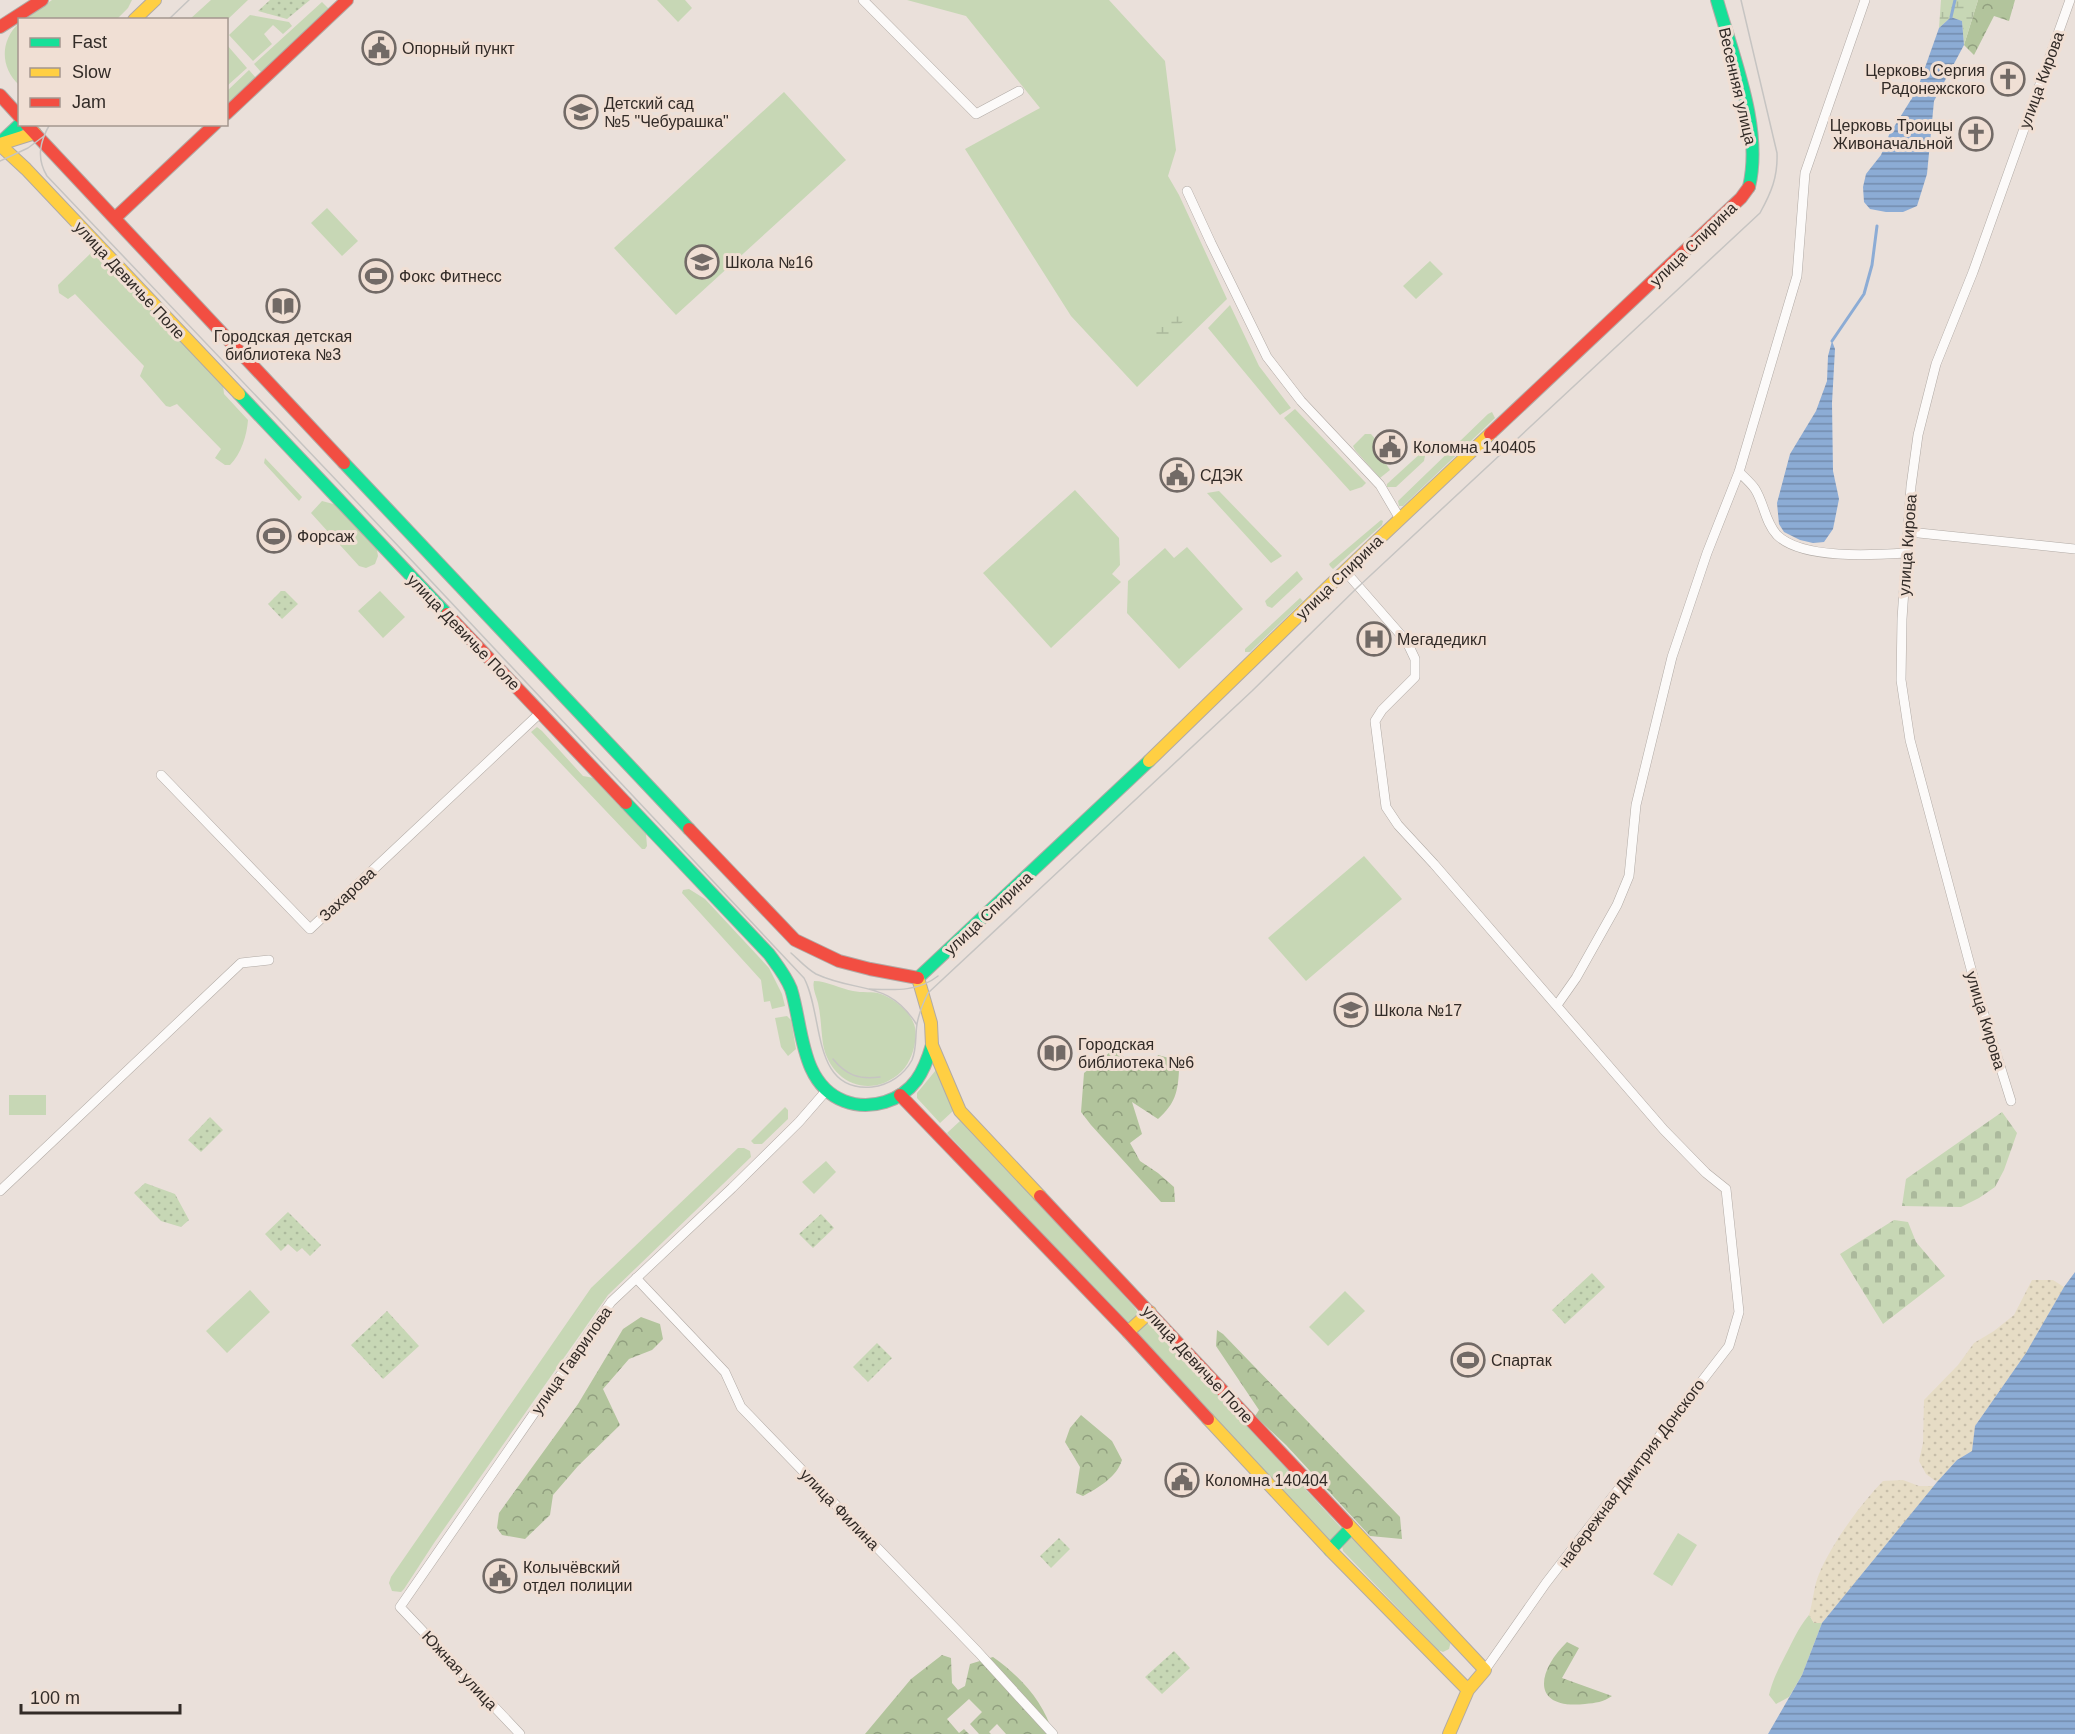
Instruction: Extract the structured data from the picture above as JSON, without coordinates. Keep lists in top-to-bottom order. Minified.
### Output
{"streets":{"main road":["Весенняя улица","улица Спирина","улица Девичье Поле","набережная Дмитрия Донского"],"street":["улица Кирова","Захарова","улица Гаврилова","улица Филина","Южная улица"]},"crossings":[["Весенняя улица","улица Спирина"],["улица Спирина","улица Девичье Поле"],["улица Девичье Поле","Захарова"],["улица Девичье Поле","улица Гаврилова"],["улица Девичье Поле","набережная Дмитрия Донского"],["улица Гаврилова","улица Филина"],["улица Гаврилова","Южная улица"]],"places":{"public building":["Опорный пункт","Коломна 140405","СДЭК","Коломна 140404","Колычёвский отдел полиции"],"church":["Церковь Сергия Радонежского","Церковь Троицы Живоначальной"],"school or university":["Детский сад №5 \"Чебурашка\"","Школа №16","Школа №17"],"sports":["Фокс Фитнесс","Форсаж","Спартак"],"library":["Городская детская библиотека №3","Городская библиотека №6"],"hospital":["Мегадедикл"]},"legend":["Fast","Slow","Jam"],"scale_bar":"100 m"}
